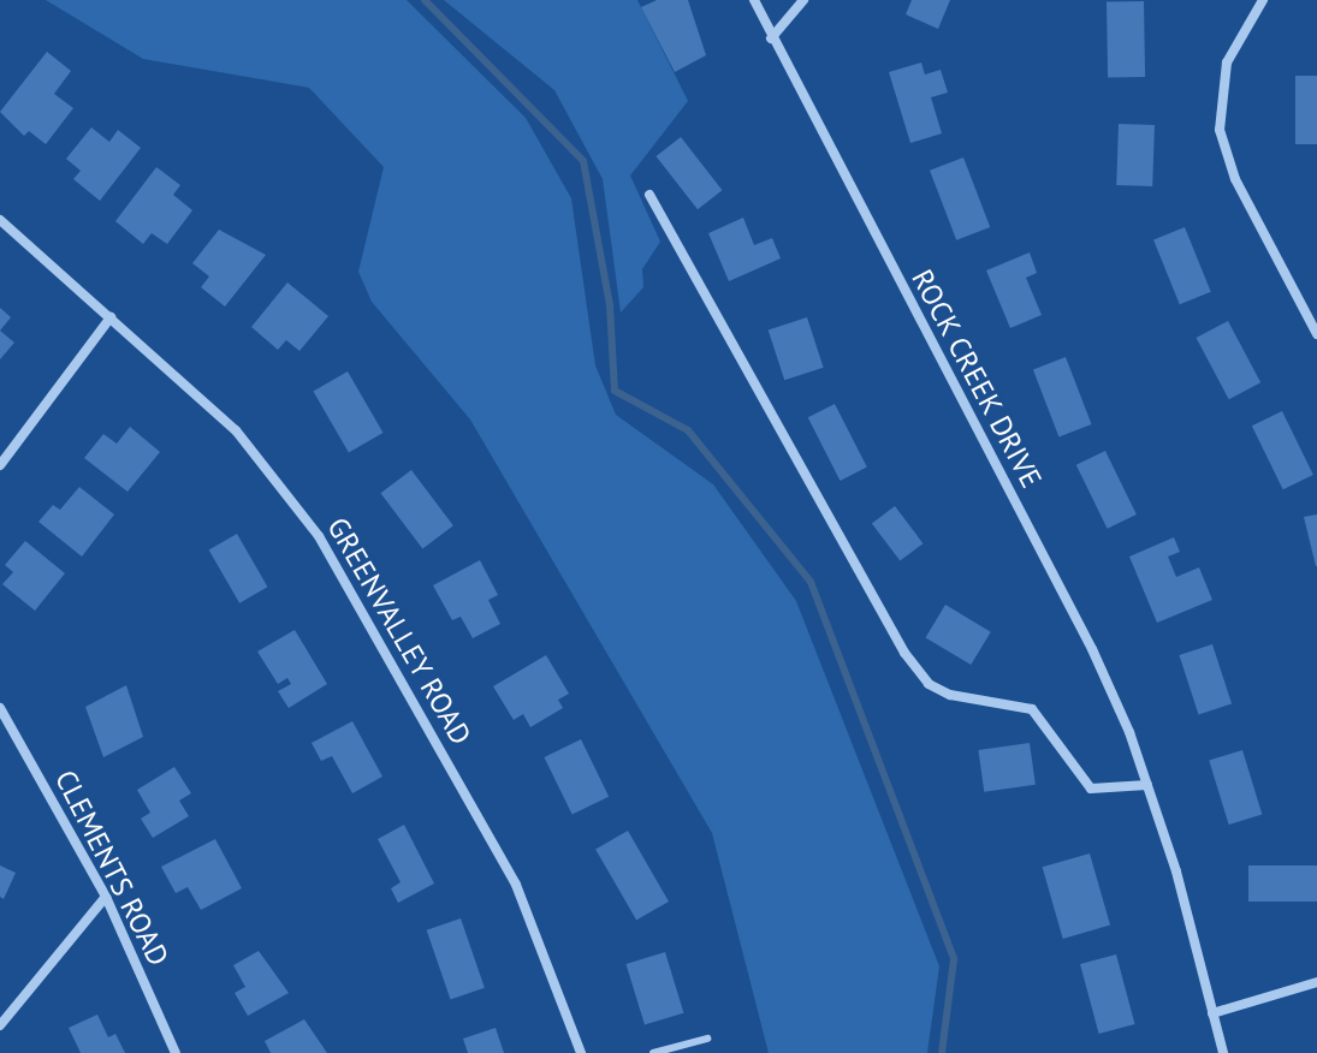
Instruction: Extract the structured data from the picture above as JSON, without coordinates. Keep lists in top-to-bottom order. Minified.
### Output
{"streets":{"street":["ROCK CREEK DRIVE","GREENVALLEY ROAD","CLEMENTS ROAD"]}}
